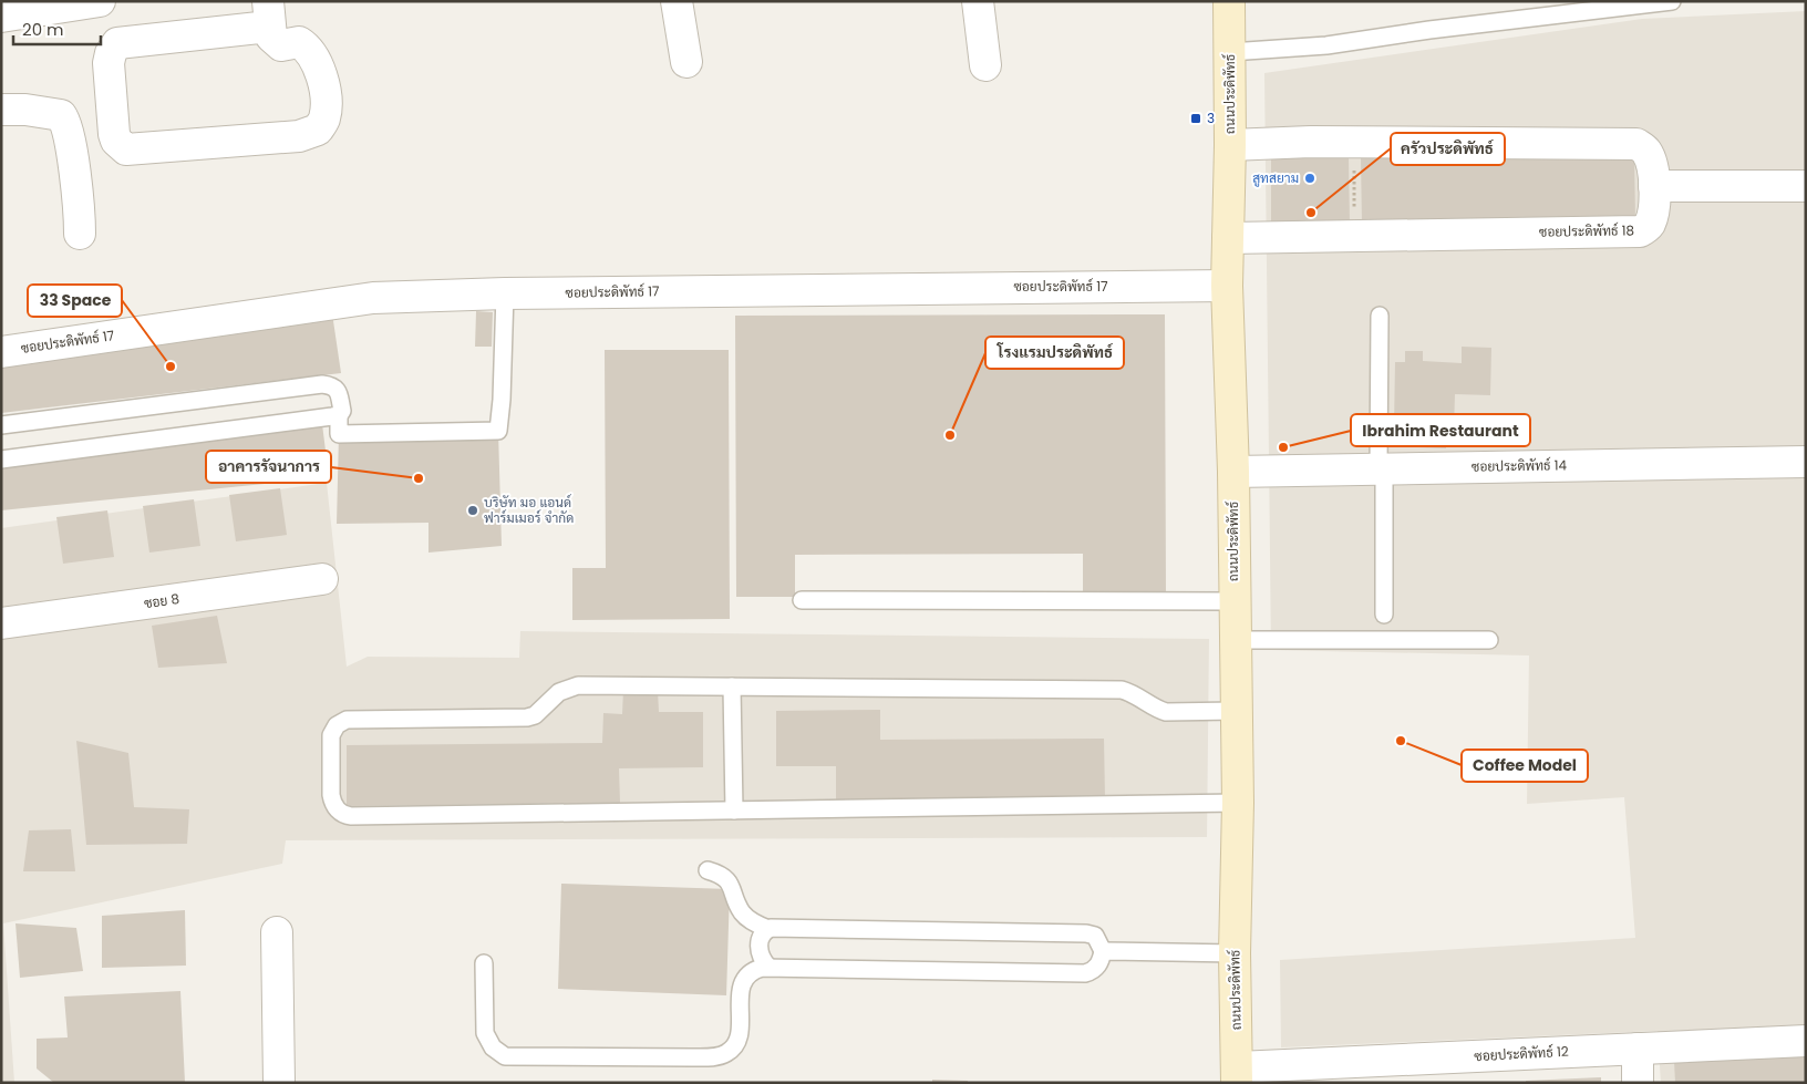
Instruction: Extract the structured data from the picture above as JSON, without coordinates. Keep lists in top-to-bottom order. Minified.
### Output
{"streets":{"main road":["ถนนประดิพัทธ์"],"street":["ซอยประดิพัทธ์ 18","ซอยประดิพัทธ์ 17","ซอยประดิพัทธ์ 14","ซอย 8","ซอยประดิพัทธ์ 12"]},"crossings":[["ถนนประดิพัทธ์","ซอยประดิพัทธ์ 18"],["ถนนประดิพัทธ์","ซอยประดิพัทธ์ 17"],["ถนนประดิพัทธ์","ซอยประดิพัทธ์ 14"],["ถนนประดิพัทธ์","ซอยประดิพัทธ์ 12"]],"places":{"transit":["3"],"other":["สูทสยาม","ครัวประดิพัทธ์","33 Space","โรงแรมประดิพัทธ์","Ibrahim Restaurant","อาคารรัจนาการ","บริษัท มอ แอนด์ ฟาร์มเมอร์ จำกัด","Coffee Model"]},"scale_bar":"20 m"}
